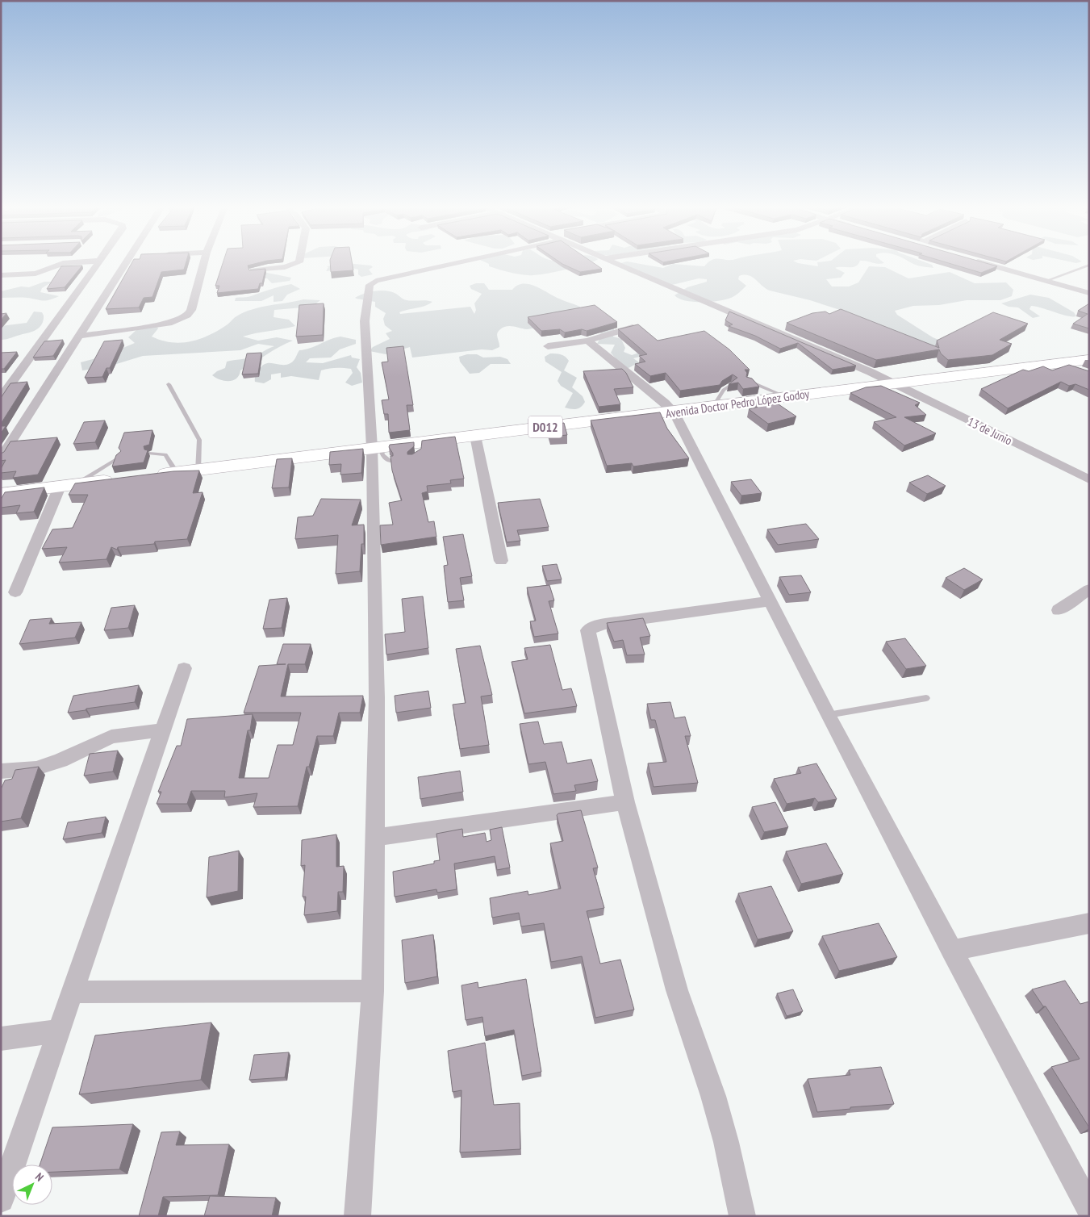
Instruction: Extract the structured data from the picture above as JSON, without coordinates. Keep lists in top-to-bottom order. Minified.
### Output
{"streets":{"main road":["Avenida Doctor Pedro López Godoy","D012"],"street":["13 de Junio"]},"crossings":[["Avenida Doctor Pedro López Godoy","13 de Junio"]],"north":"top right"}
